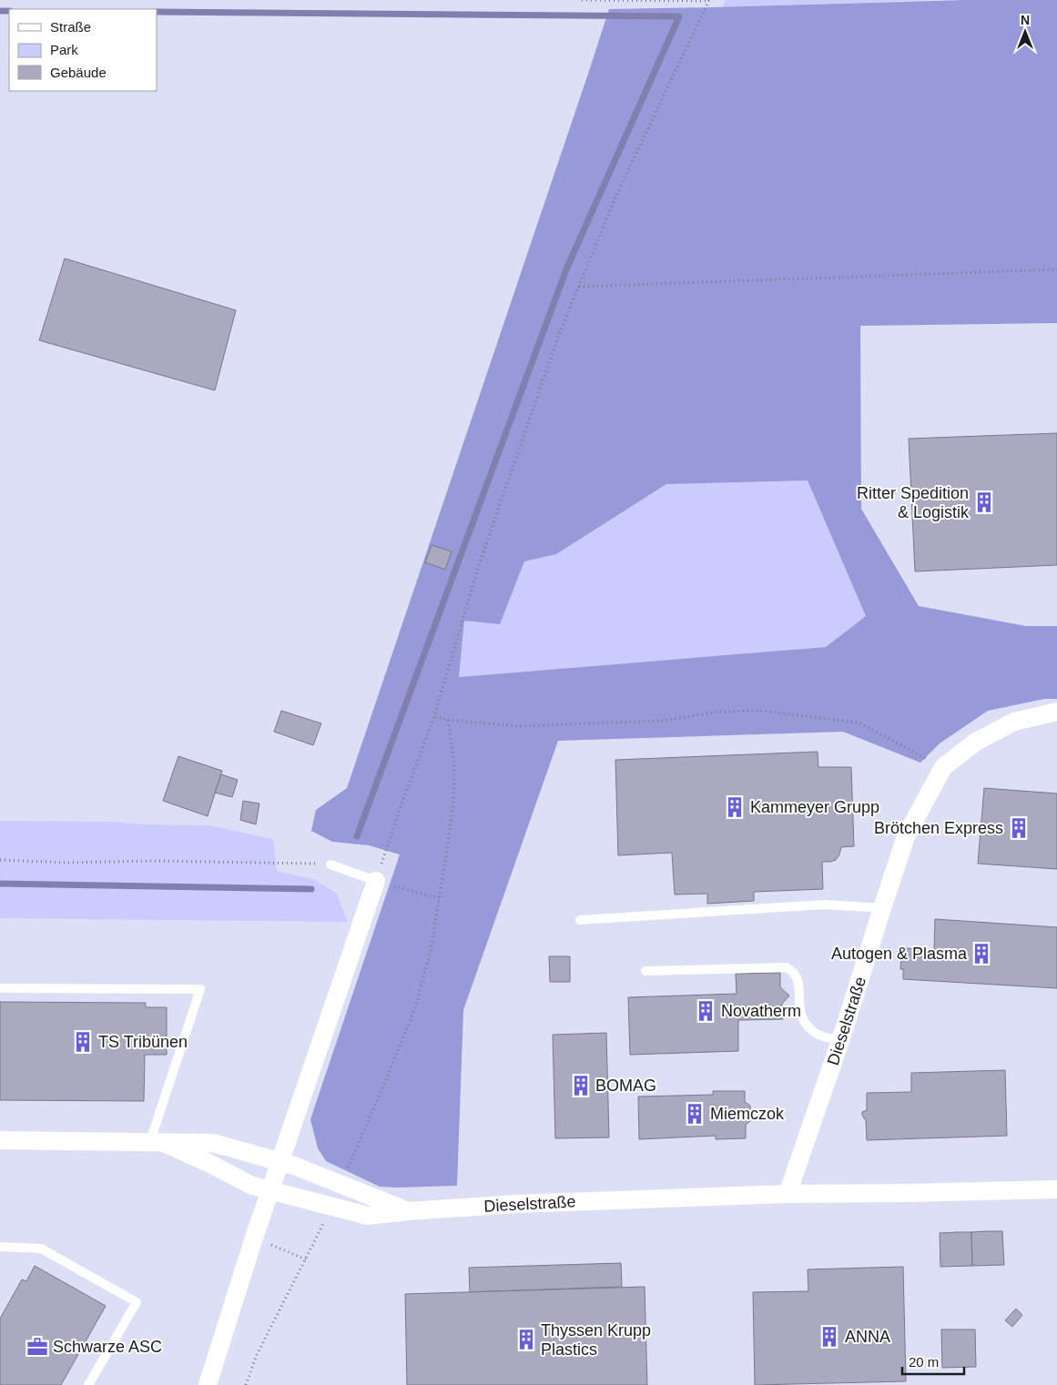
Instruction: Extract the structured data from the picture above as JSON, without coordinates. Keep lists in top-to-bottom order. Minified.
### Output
{"streets":{"street":["Dieselstraße"]},"places":{"building":["Ritter Spedition & Logistik","Kammeyer Grupp","Brötchen Express","Autogen & Plasma","Novatherm","TS Tribünen","BOMAG","Miemczok","ANNA","Thyssen Krupp Plastics"],"office":["Schwarze ASC"]},"legend":["Straße","Park","Gebäude"],"scale_bar":"20 m","north":"top"}
